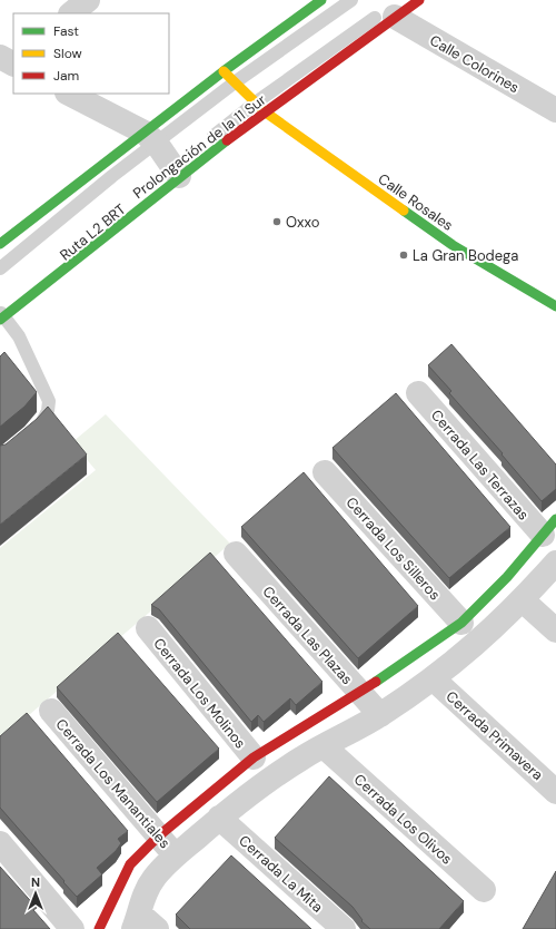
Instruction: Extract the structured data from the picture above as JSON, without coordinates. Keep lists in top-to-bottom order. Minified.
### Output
{"streets":{"street":["Calle Colorines","Prolongación de la 11 Sur","Calle Rosales","Cerrada Las Terrazas","Cerrada Los Silleros","Cerrada Las Plazas","Cerrada Los Molinos","Cerrada Primavera","Cerrada Los Manantiales","Cerrada Los Olivos","Cerrada La Mita"],"lane":["Ruta L2 BRT"]},"crossings":[["Calle Colorines","Prolongación de la 11 Sur"],["Calle Colorines","Ruta L2 BRT"],["Prolongación de la 11 Sur","Calle Rosales"],["Prolongación de la 11 Sur","Ruta L2 BRT"],["Calle Rosales","Ruta L2 BRT"]],"places":["Oxxo","La Gran Bodega"],"legend":["Fast","Slow","Jam"],"north":"top"}
